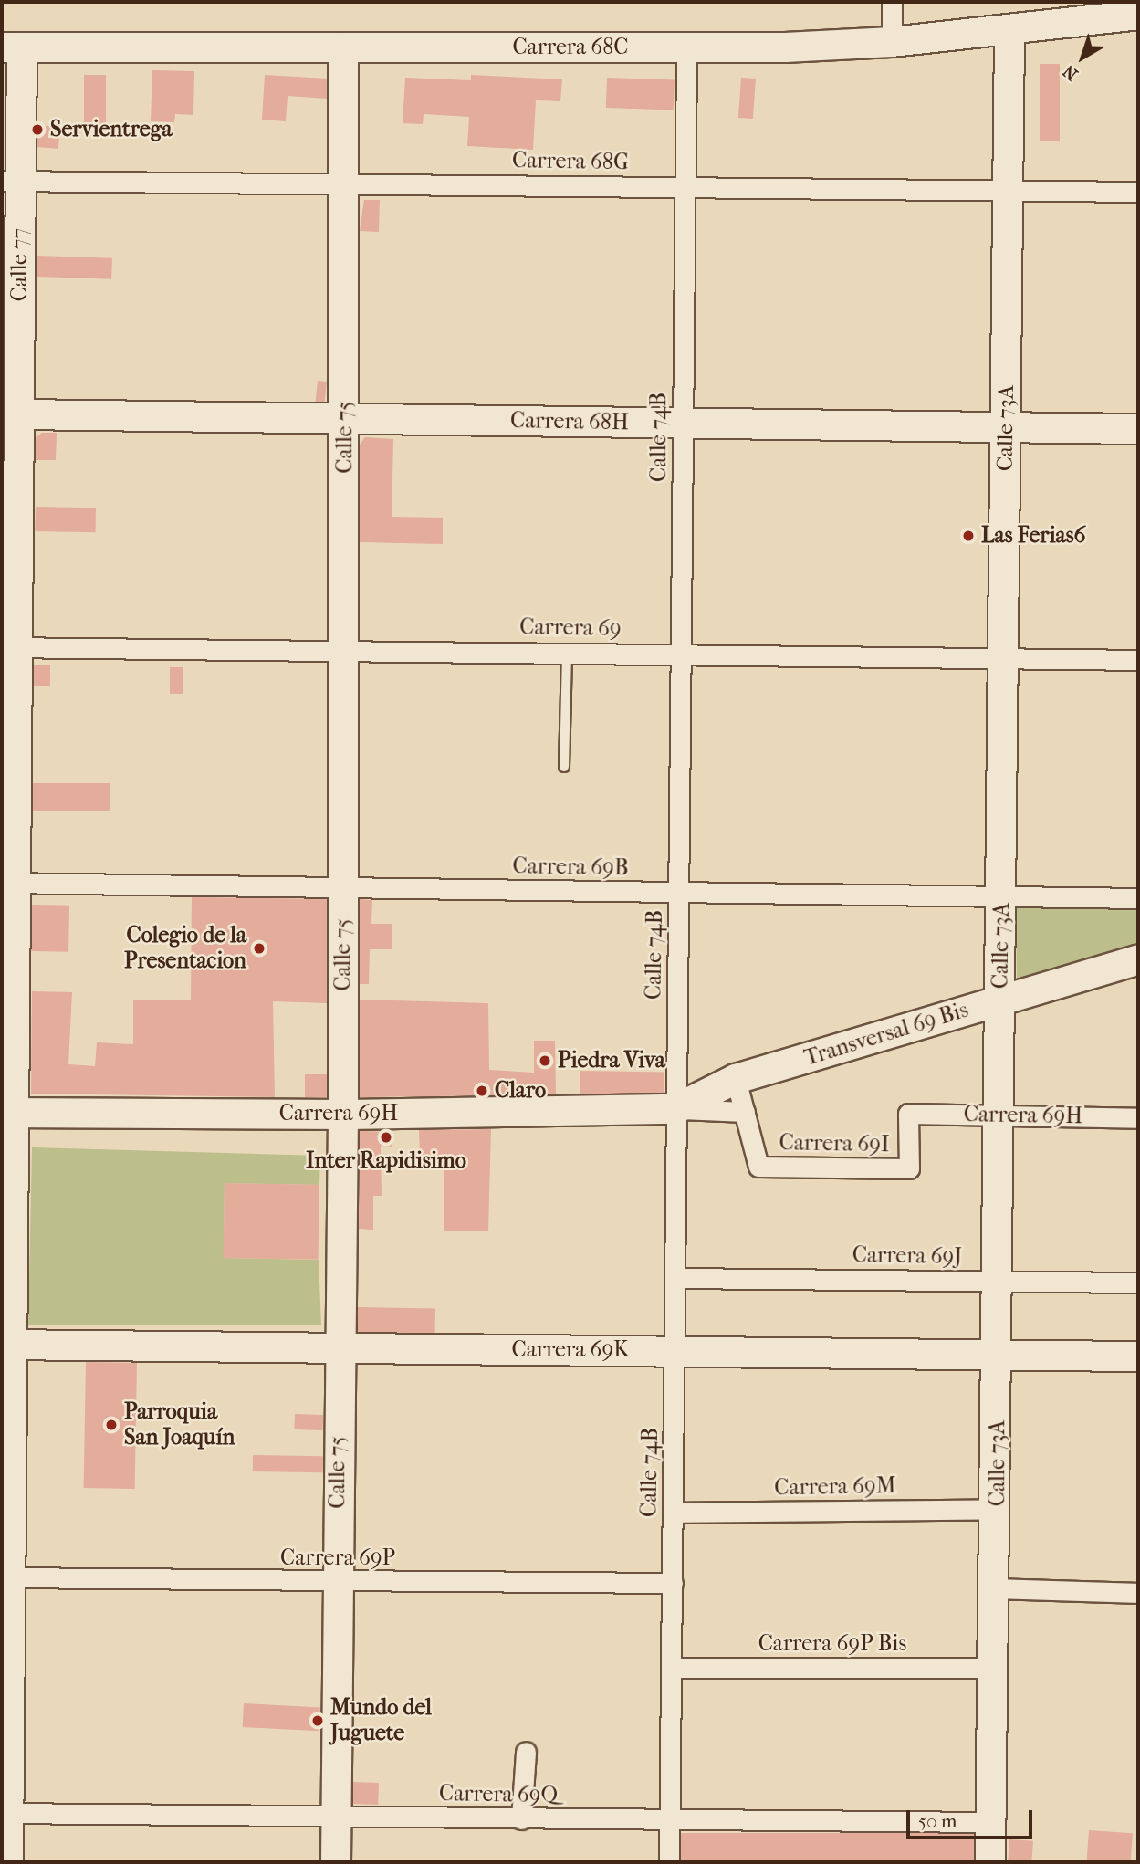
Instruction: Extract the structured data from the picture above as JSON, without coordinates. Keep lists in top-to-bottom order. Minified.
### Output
{"streets":{"street":["Carrera 68C","Carrera 68G","Calle 77","Carrera 68H","Calle 73A","Calle 75","Calle 74B","Carrera 69","Carrera 69B","Transversal 69 Bis","Carrera 69H","Carrera 69I","Carrera 69J","Carrera 69K","Carrera 69M","Carrera 69P","Carrera 69P Bis","Carrera 69Q"]},"crossings":[["Carrera 68C","Calle 77"],["Carrera 68C","Calle 73A"],["Carrera 68C","Calle 75"],["Carrera 68C","Calle 74B"],["Carrera 68G","Calle 77"],["Carrera 68G","Calle 73A"],["Carrera 68G","Calle 75"],["Carrera 68G","Calle 74B"],["Calle 77","Carrera 68H"],["Calle 77","Carrera 69"],["Calle 77","Carrera 69B"],["Calle 77","Carrera 69H"],["Calle 77","Carrera 69K"],["Calle 77","Carrera 69P"],["Calle 77","Carrera 69Q"],["Carrera 68H","Calle 73A"],["Carrera 68H","Calle 75"],["Carrera 68H","Calle 74B"],["Calle 73A","Carrera 69"],["Calle 73A","Carrera 69B"],["Calle 73A","Transversal 69 Bis"],["Calle 73A","Carrera 69H"],["Calle 73A","Carrera 69J"],["Calle 73A","Carrera 69K"],["Calle 73A","Carrera 69M"],["Calle 73A","Carrera 69P Bis"],["Calle 73A","Carrera 69Q"],["Calle 75","Carrera 69"],["Calle 75","Carrera 69B"],["Calle 75","Carrera 69H"],["Calle 75","Carrera 69K"],["Calle 75","Carrera 69P"],["Calle 75","Carrera 69Q"],["Calle 74B","Carrera 69"],["Calle 74B","Carrera 69B"],["Calle 74B","Transversal 69 Bis"],["Calle 74B","Carrera 69H"],["Calle 74B","Carrera 69J"],["Calle 74B","Carrera 69K"],["Calle 74B","Carrera 69M"],["Calle 74B","Carrera 69P"],["Calle 74B","Carrera 69P Bis"],["Calle 74B","Carrera 69Q"],["Transversal 69 Bis","Carrera 69H"],["Carrera 69H","Carrera 69I"]],"places":["Servientrega","Las Ferias6","Colegio de la Presentacion","Piedra Viva","Claro","Inter Rapidisimo","Parroquia San Joaquín","Mundo del Juguete"],"scale_bar":"50 m","north":"bottom left"}
